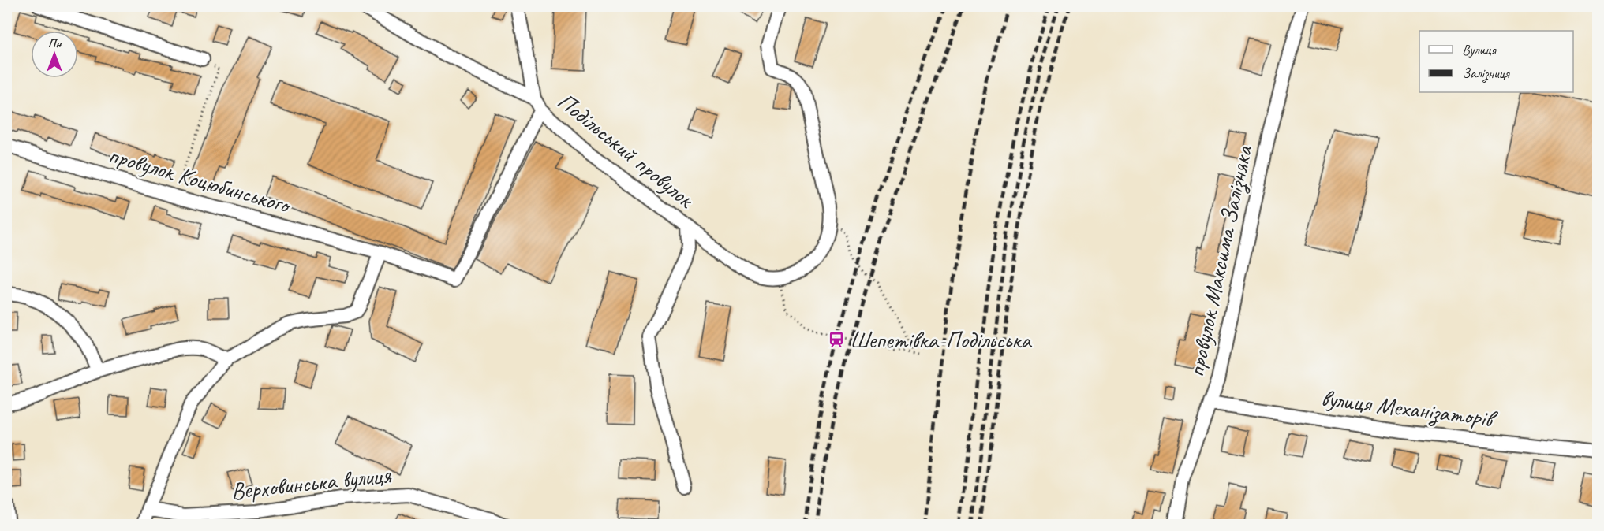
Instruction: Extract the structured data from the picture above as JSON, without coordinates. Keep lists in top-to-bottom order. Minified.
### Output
{"streets":{"street":["Подільський провулок","провулок Коцюбинського","провулок Максима Залізняка","вулиця Механізаторів","Верховинська вулиця"]},"crossings":[["Подільський провулок","провулок Коцюбинського"],["провулок Максима Залізняка","вулиця Механізаторів"]],"places":{"station":["Шепетівка-Подільська"]},"legend":["Вулиця","Залізниця"],"north":"top"}
